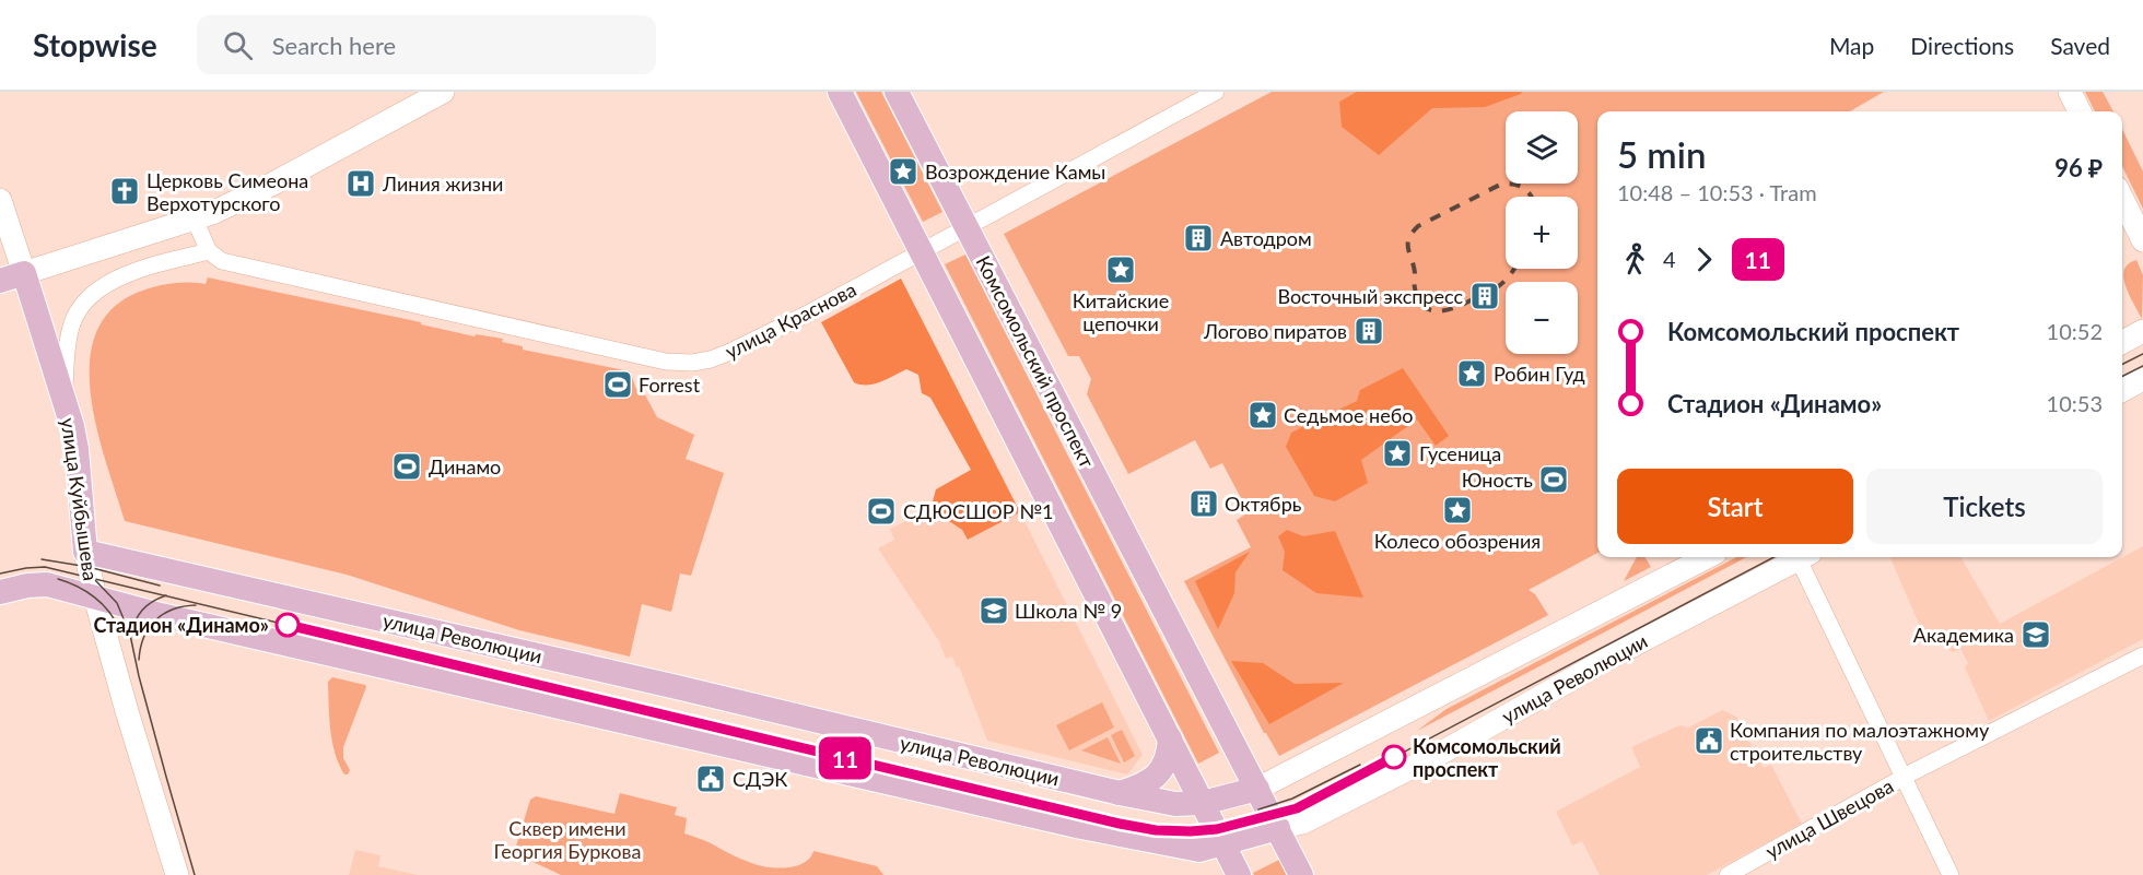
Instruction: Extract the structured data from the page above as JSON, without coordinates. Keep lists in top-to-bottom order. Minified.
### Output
{"streets":{"main road":["Комсомольский проспект","улица Куйбышева","улица Революции"],"street":["улица Краснова","улица Швецова"]},"crossings":[["улица Краснова","Комсомольский проспект"],["Комсомольский проспект","улица Революции"],["улица Куйбышева","улица Революции"]],"parks":["Сквер имени Георгия Буркова"],"places":{"place":["Возрождение Камы","Китайские цепочки","Робин Гуд","Седьмое небо","Гусеница","Колесо обозрения"],"hospital":["Линия жизни"],"church":["Церковь Симеона Верхотурского"],"building":["Автодром","Восточный экспресс","Логово пиратов","Октябрь"],"sports":["Forrest","Динамо","Юность","СДЮСШОР №1"],"school or university":["Школа № 9","Академика"],"other":["Стадион «Динамо»","Комсомольский проспект"],"public building":["Компания по малоэтажному строительству","СДЭК"]},"lines":["tram line 11"],"page":{"header":"Stopwise","search":"Search here","nav":["Map","Directions","Saved"],"on_map":"11","map_buttons":["+","−"],"heading":["5 min","10:48 – 10:53 · Tram","96 ₽"],"legs":["4","11"],"list":[{"name":"Комсомольский проспект","value":"10:52"},{"name":"Стадион «Динамо»","value":"10:53"}],"buttons":["Start","Tickets"]}}
